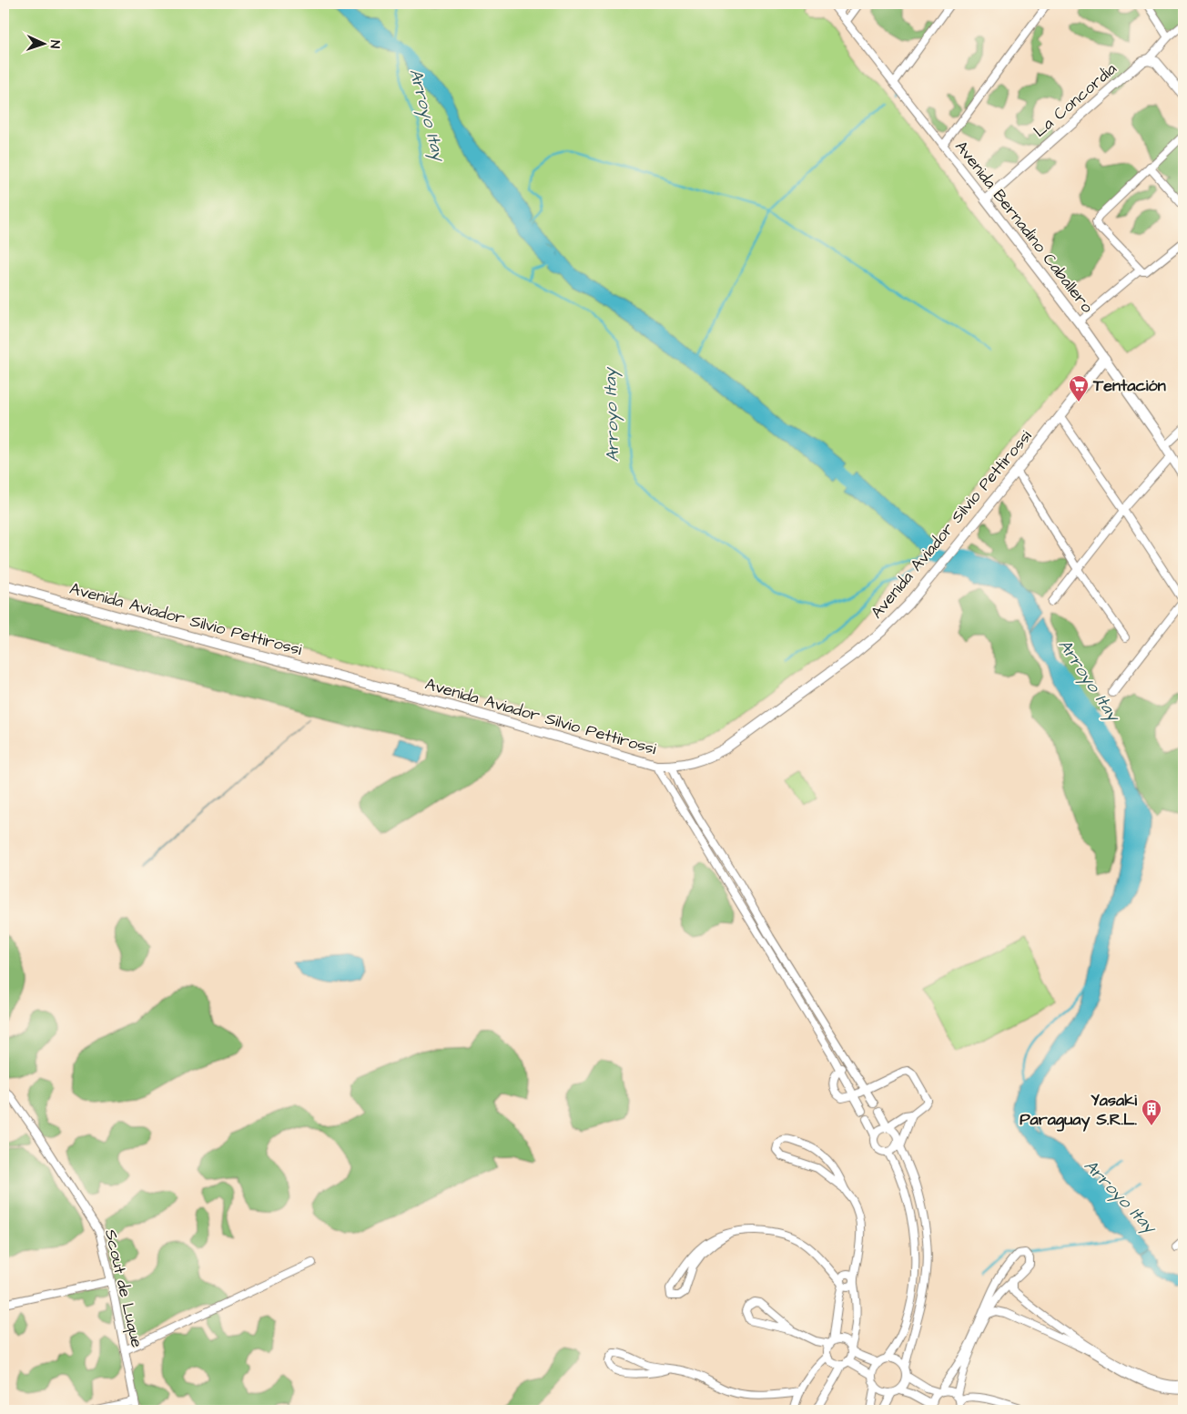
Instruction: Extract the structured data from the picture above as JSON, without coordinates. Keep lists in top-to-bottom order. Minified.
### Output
{"streets":{"main road":["La Concordia","Avenida Bernadino Caballero","Avenida Aviador Silvio Pettirossi"],"street":["Scout de Luque"]},"crossings":[["La Concordia","Avenida Bernadino Caballero"],["Avenida Bernadino Caballero","Avenida Aviador Silvio Pettirossi"]],"water":["Arroyo Itay"],"places":{"supermarket":["Tentación"],"building":["Yasaki Paraguay S.R.L."]},"north":"right"}
